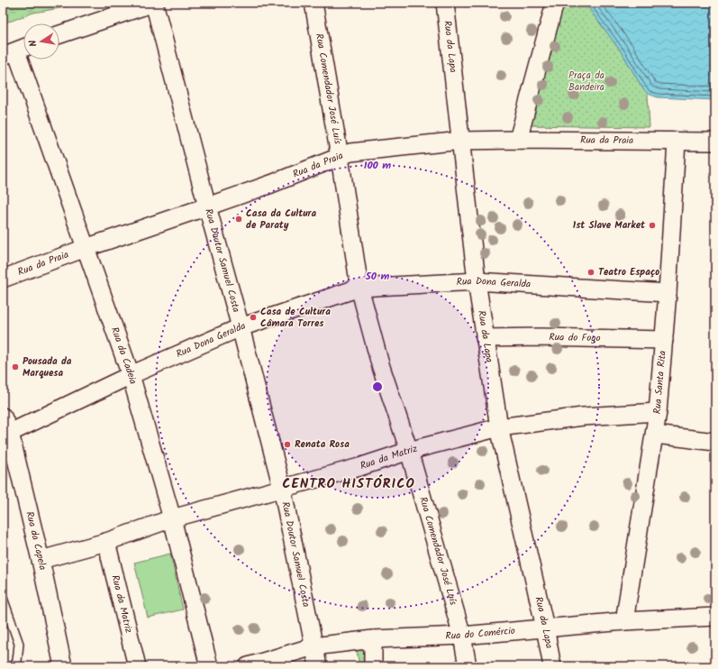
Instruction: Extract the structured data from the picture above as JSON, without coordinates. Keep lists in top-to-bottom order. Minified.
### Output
{"streets":{"street":["Rua da Lapa","Rua Comendador José Luís","Rua da Praia","Rua Doutor Samuel Costa","Rua Dona Geralda","Rua do Fogo","Rua da Cadeia","Rua Santa Rita","Rua da Matriz","Rua da Capela","Rua do Comércio"]},"crossings":[["Rua da Lapa","Rua da Praia"],["Rua da Lapa","Rua Dona Geralda"],["Rua da Lapa","Rua do Fogo"],["Rua da Lapa","Rua da Matriz"],["Rua da Lapa","Rua do Comércio"],["Rua Comendador José Luís","Rua da Praia"],["Rua Comendador José Luís","Rua Dona Geralda"],["Rua Comendador José Luís","Rua da Matriz"],["Rua Comendador José Luís","Rua do Comércio"],["Rua da Praia","Rua Doutor Samuel Costa"],["Rua da Praia","Rua da Cadeia"],["Rua da Praia","Rua Santa Rita"],["Rua Doutor Samuel Costa","Rua Dona Geralda"],["Rua Doutor Samuel Costa","Rua da Matriz"],["Rua Doutor Samuel Costa","Rua do Comércio"],["Rua Dona Geralda","Rua da Cadeia"],["Rua Dona Geralda","Rua Santa Rita"],["Rua Dona Geralda","Rua da Capela"],["Rua do Fogo","Rua Santa Rita"],["Rua da Cadeia","Rua da Matriz"],["Rua Santa Rita","Rua da Matriz"],["Rua Santa Rita","Rua do Comércio"],["Rua da Matriz","Rua da Capela"]],"districts":["CENTRO HISTÓRICO"],"parks":["Praça da Bandeira"],"places":["Casa da Cultura de Paraty","1st Slave Market","Teatro Espaço","Casa de Cultura Câmara Torres","Pousada da Marquesa","Renata Rosa"],"north":"left","rings":["100 m","50 m"]}
